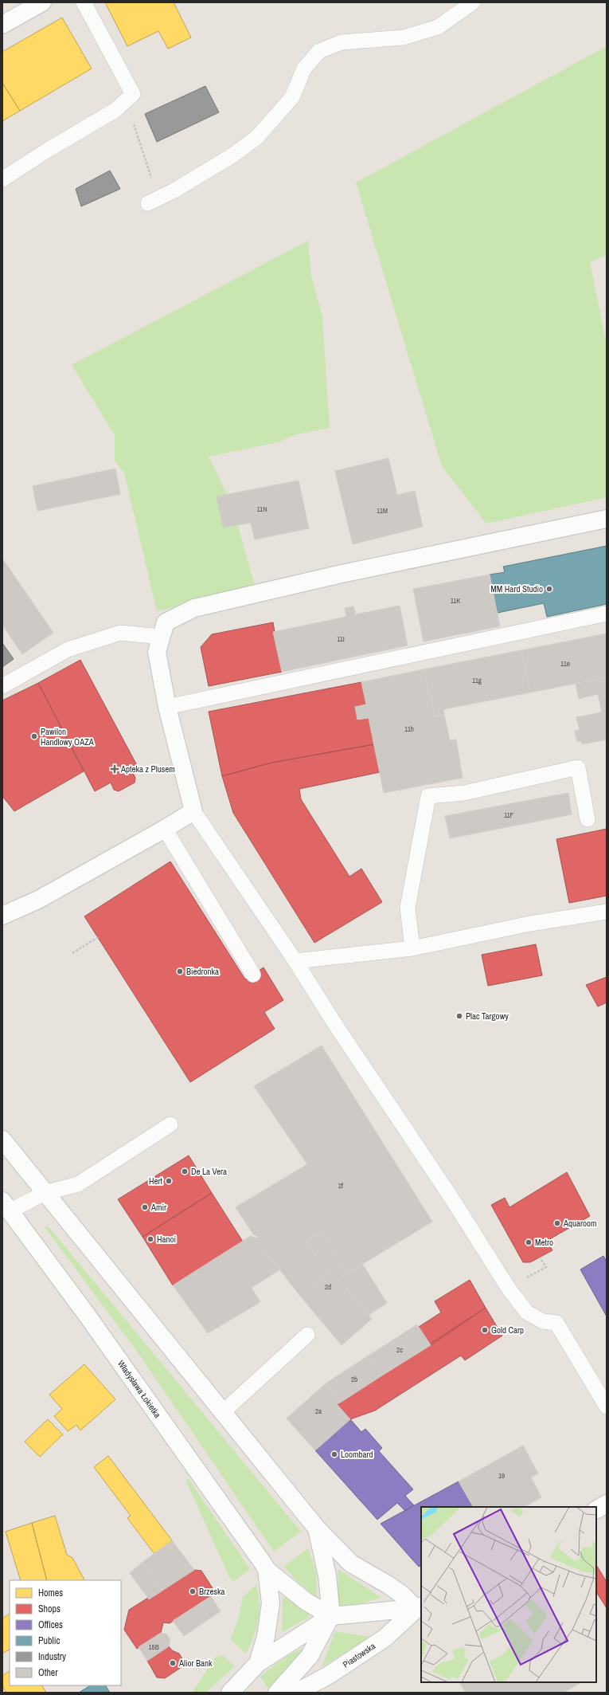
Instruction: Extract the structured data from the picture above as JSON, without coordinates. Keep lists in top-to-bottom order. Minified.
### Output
{"streets":{"street":["Władysława Łokietka","Piastowska"]},"places":{"other":["MM Hard Studio","Pawilon Handlowy OAZA","Biedronka","Plac Targowy","De La Vera","Hert","Amir","Aquaroom","Hanoi","Metro","Gold Carp","Loombard","Brzeska","Alior Bank"],"health":["Apteka z Plusem"]},"house_numbers":["11N","11M","11K","11I","11e","11g","11h","11F","2f","2d","2c","2b","2a","19","15B"],"legend":["Homes","Shops","Offices","Public","Industry","Other"]}
